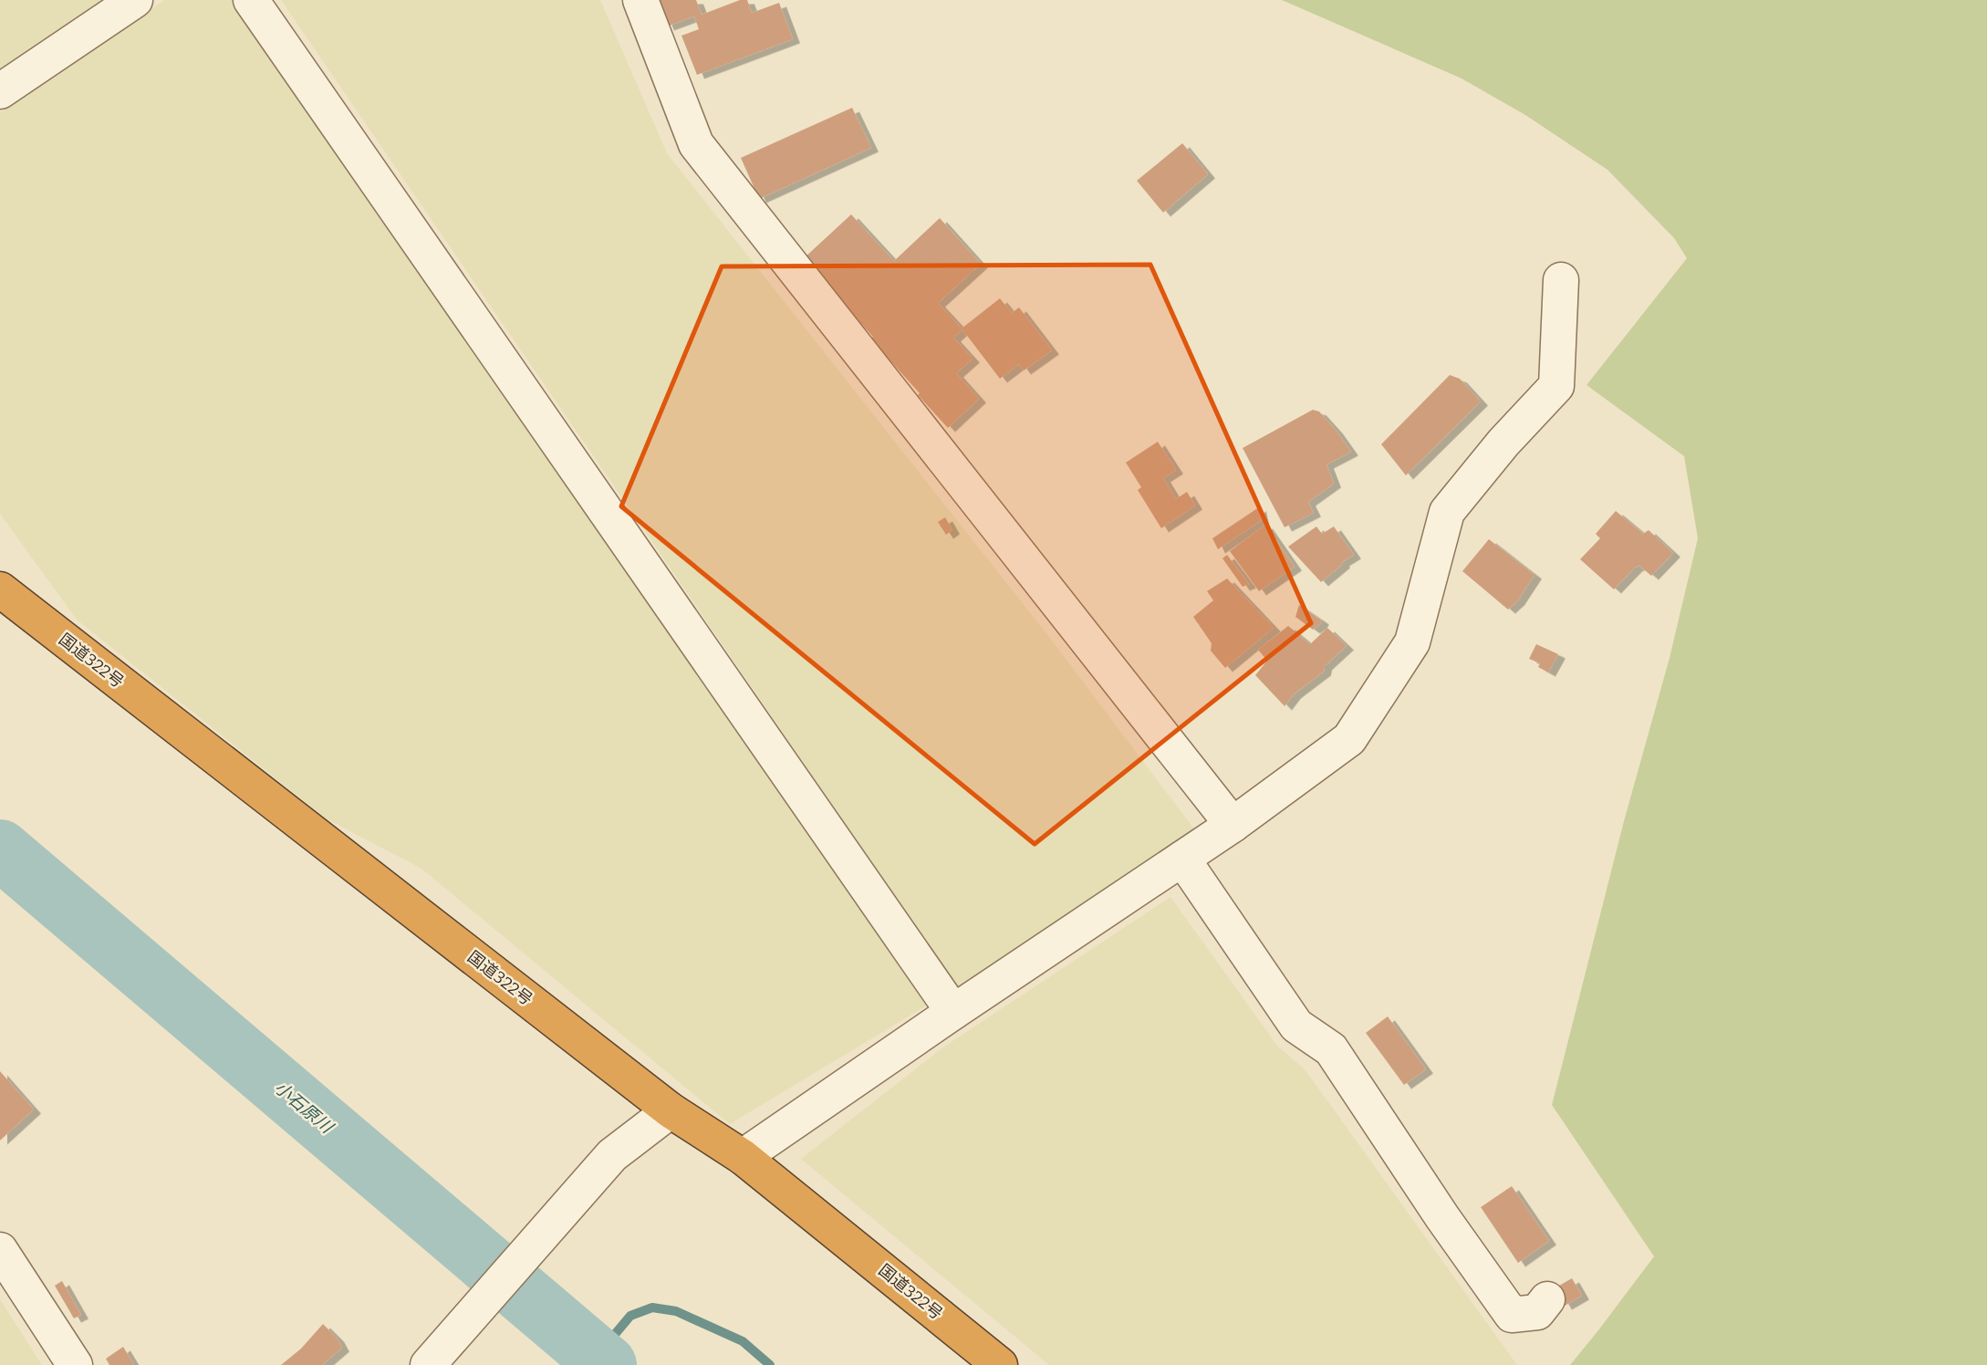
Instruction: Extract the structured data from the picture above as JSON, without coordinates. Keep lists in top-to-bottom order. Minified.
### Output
{"streets":{"highway":["国道322号"]},"water":["小石原川"]}
